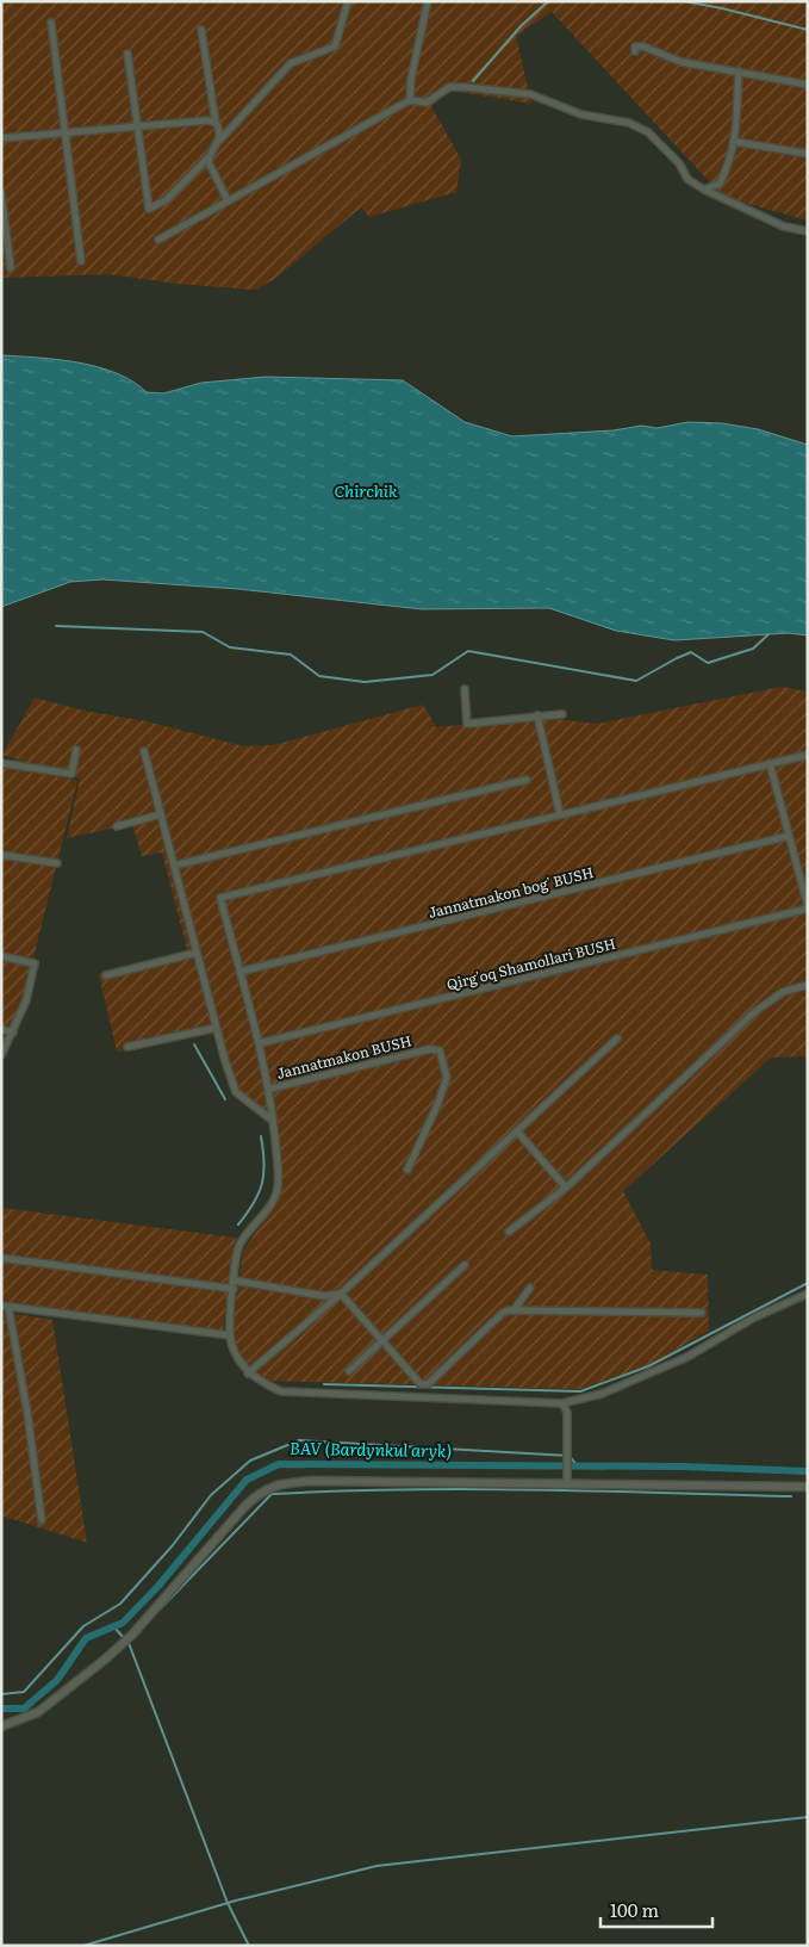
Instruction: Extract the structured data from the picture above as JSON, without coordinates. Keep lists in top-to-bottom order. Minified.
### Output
{"streets":{"street":["Jannatmakon bog' BUSH","Qirg'oq Shamollari BUSH","Jannatmakon BUSH"]},"water":["Chirchik","BAV (Bardynkul aryk)"],"scale_bar":"100 m"}
